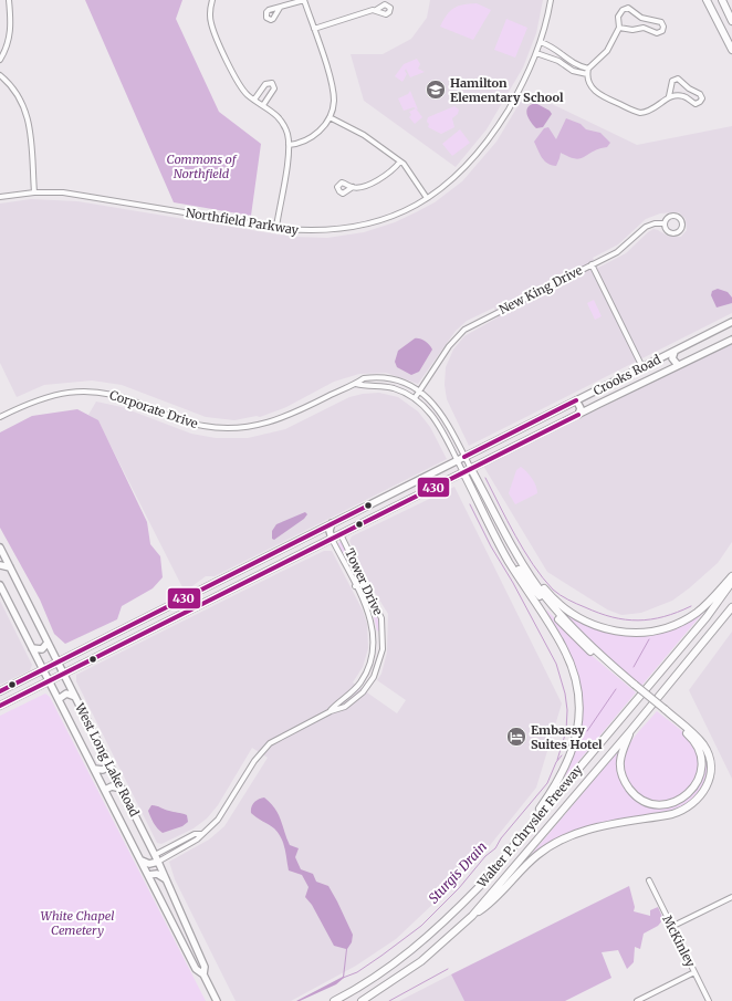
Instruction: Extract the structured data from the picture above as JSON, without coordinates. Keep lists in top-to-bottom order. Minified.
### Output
{"streets":{"highway":["Walter P. Chrysler Freeway"],"main road":["Crooks Road","West Long Lake Road"],"street":["Northfield Parkway","New King Drive","Corporate Drive","Tower Drive","McKinley"]},"crossings":[["New King Drive","Crooks Road"],["New King Drive","Corporate Drive"],["Crooks Road","Corporate Drive"],["Crooks Road","Tower Drive"],["Crooks Road","West Long Lake Road"],["Tower Drive","West Long Lake Road"]],"water":["Sturgis Drain"],"parks":["Commons of Northfield","White Chapel Cemetery"],"places":{"school or university":["Hamilton Elementary School"],"hotel":["Embassy Suites Hotel"]},"lines":["transit line 430"]}
